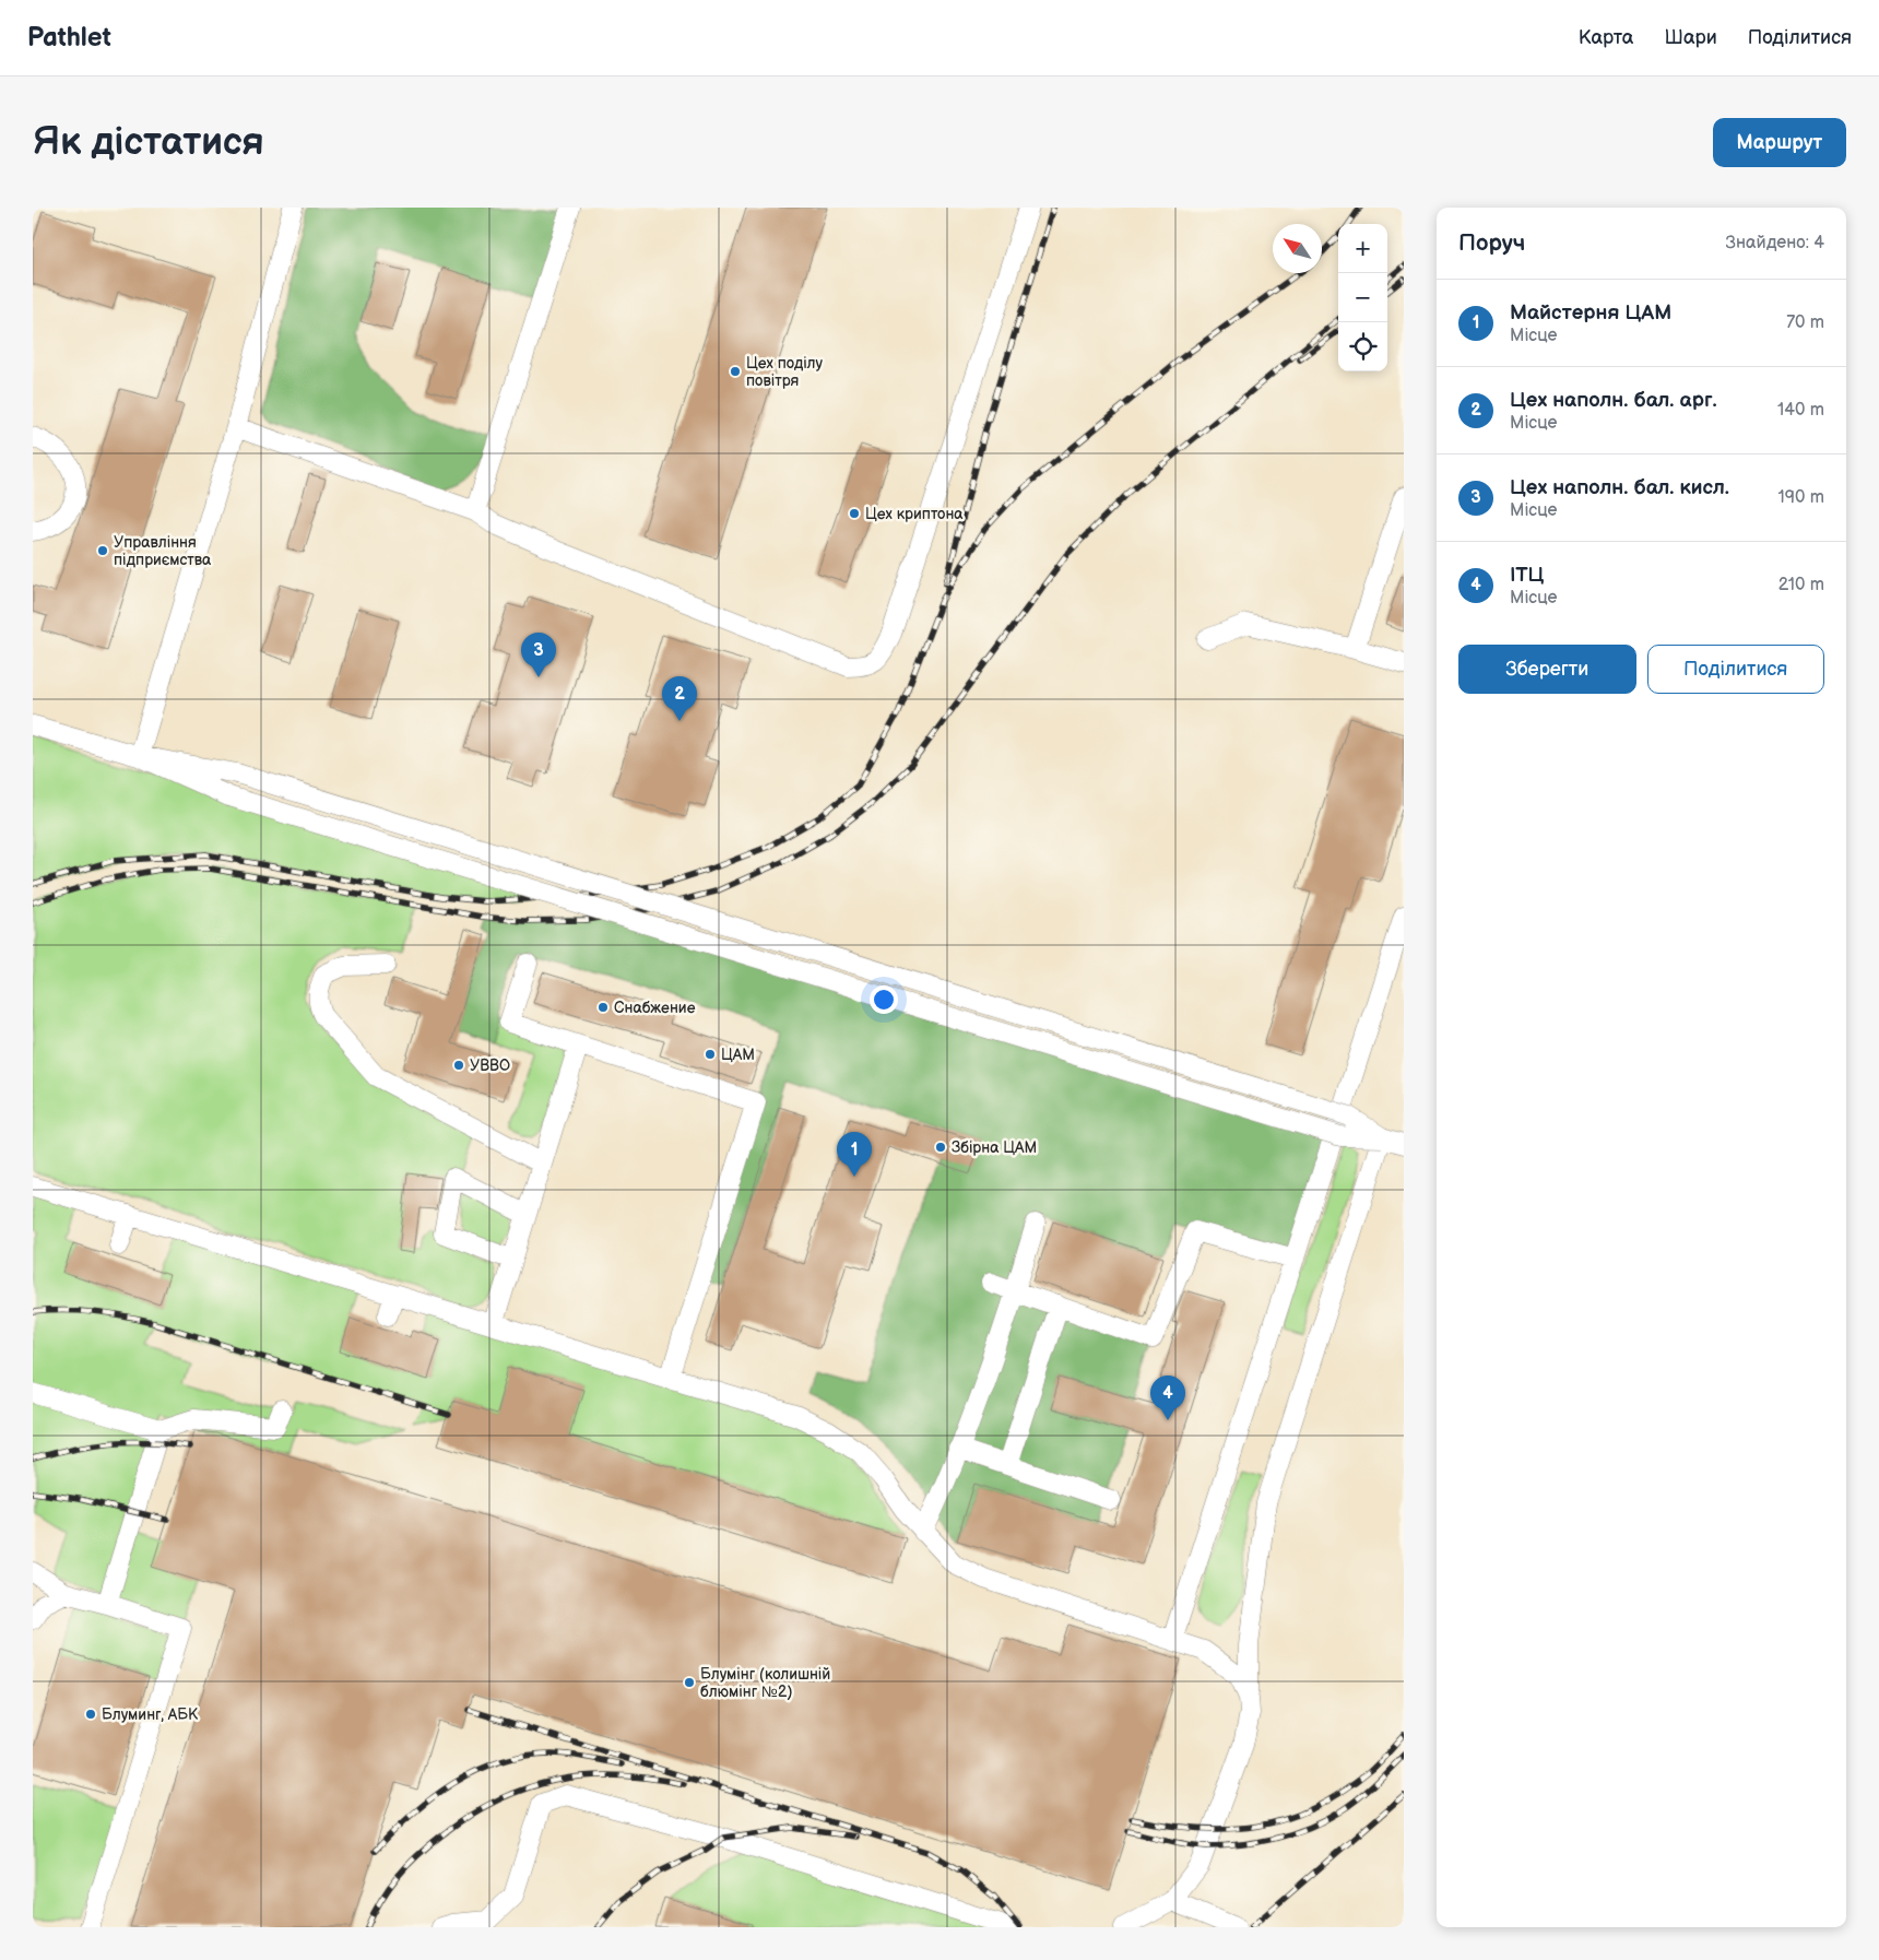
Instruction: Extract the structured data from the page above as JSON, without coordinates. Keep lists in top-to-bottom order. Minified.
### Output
{"places":["Цех поділу повітря","Цех криптона","Управління підприємства","Снабжение","ЦАМ","УВВО","Збірна ЦАМ","Блумінг (колишній блюмінг №2)","Блуминг, АБК"],"north":"top left","page":{"header":"Pathlet","nav":["Карта","Шари","Поділитися"],"buttons":["Маршрут",["Зберегти","Поділитися"]],"title":"Як дістатися","heading":["Поруч","Знайдено: 4"],"map_buttons":["+","−"],"list":[{"mark":"1","name":"Майстерня ЦАМ","note":"Місце","value":"70 m"},{"mark":"2","name":"Цех наполн. бал. арг.","note":"Місце","value":"140 m"},{"mark":"3","name":"Цех наполн. бал. кисл.","note":"Місце","value":"190 m"},{"mark":"4","name":"ІТЦ","note":"Місце","value":"210 m"}],"pins":["3","2","1","4"]}}
